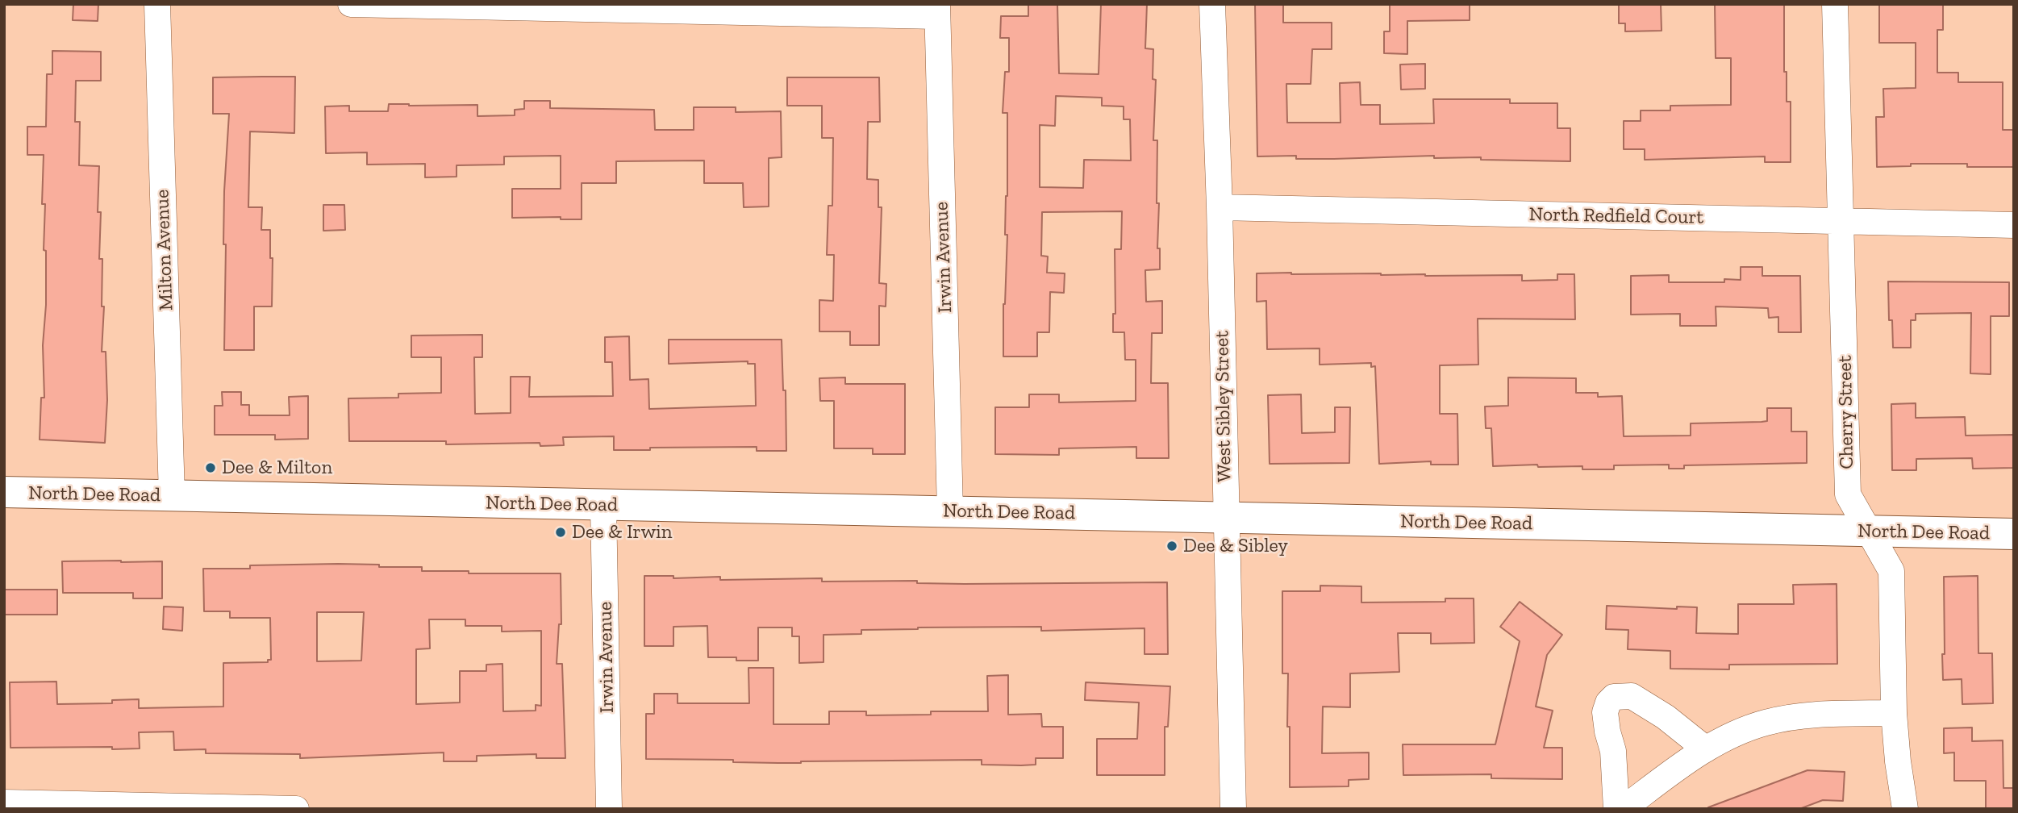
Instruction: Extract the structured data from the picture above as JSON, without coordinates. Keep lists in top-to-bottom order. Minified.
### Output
{"streets":{"main road":["North Dee Road"],"street":["North Redfield Court","Milton Avenue","Irwin Avenue","West Sibley Street","Cherry Street"]},"crossings":[["North Redfield Court","West Sibley Street"],["North Redfield Court","Cherry Street"],["Milton Avenue","North Dee Road"],["Irwin Avenue","North Dee Road"],["West Sibley Street","North Dee Road"],["Cherry Street","North Dee Road"]],"places":["Dee & Milton","Dee & Irwin","Dee & Sibley"]}
